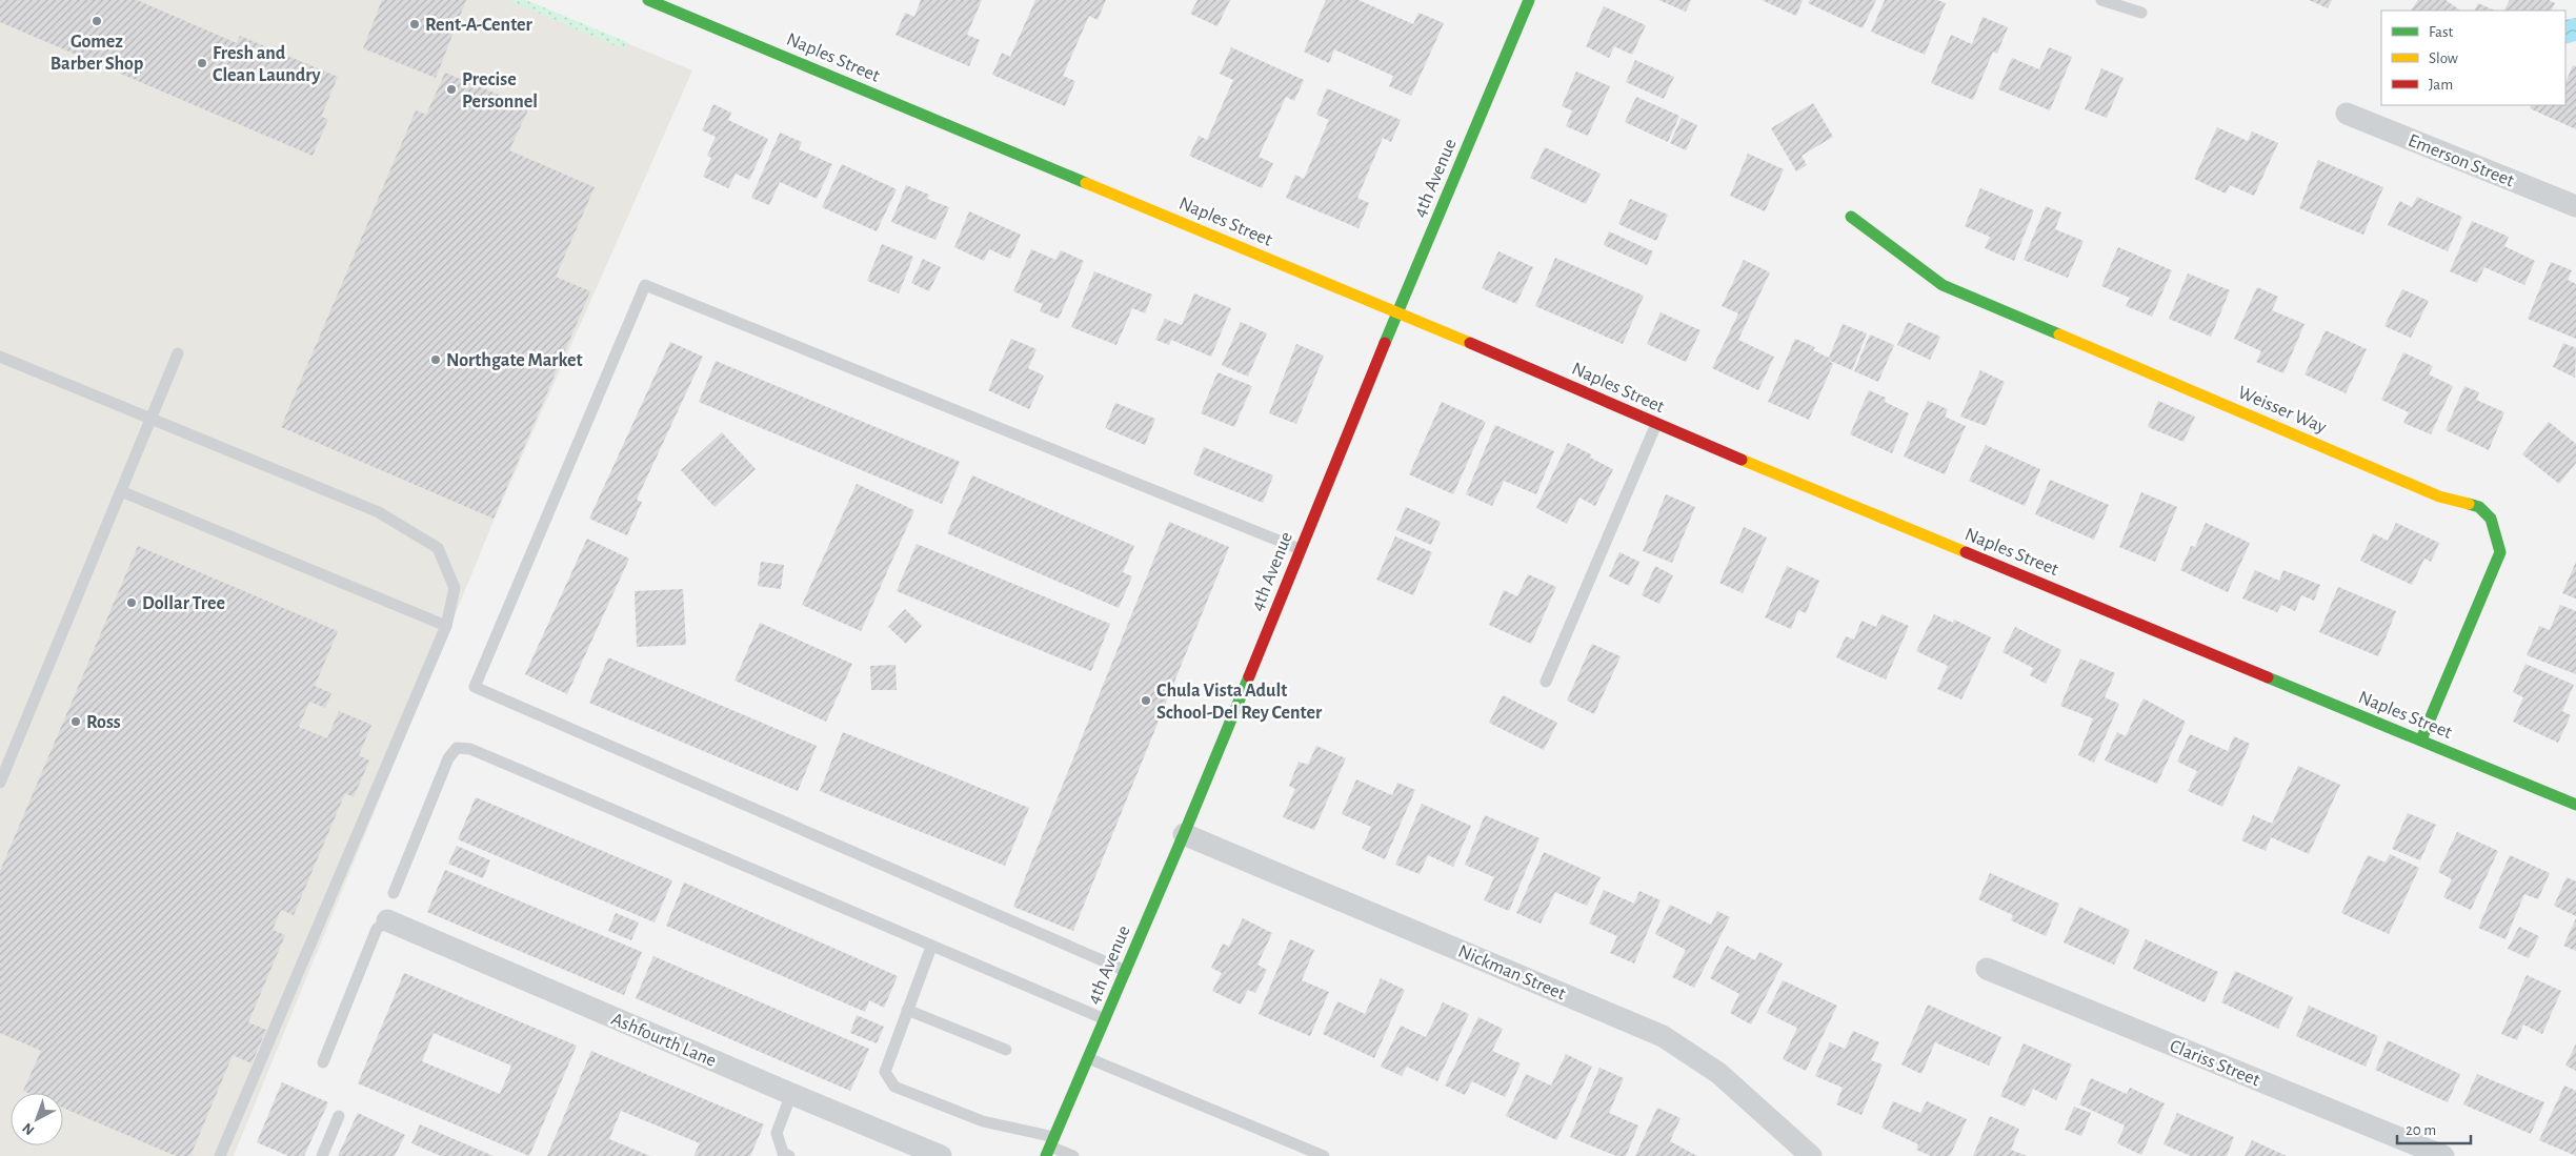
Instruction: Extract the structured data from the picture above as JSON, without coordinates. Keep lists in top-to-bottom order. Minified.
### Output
{"streets":{"street":["Naples Street","Emerson Street","4th Avenue","Weisser Way","Nickman Street","Ashfourth Lane","Clariss Street"]},"crossings":[["Naples Street","4th Avenue"],["Naples Street","Weisser Way"],["4th Avenue","Nickman Street"]],"places":["Gomez Barber Shop","Rent-A-Center","Fresh and Clean Laundry","Precise Personnel","Northgate Market","Dollar Tree","Chula Vista Adult School-Del Rey Center","Ross"],"legend":["Fast","Slow","Jam"],"scale_bar":"20 m","north":"bottom left"}
